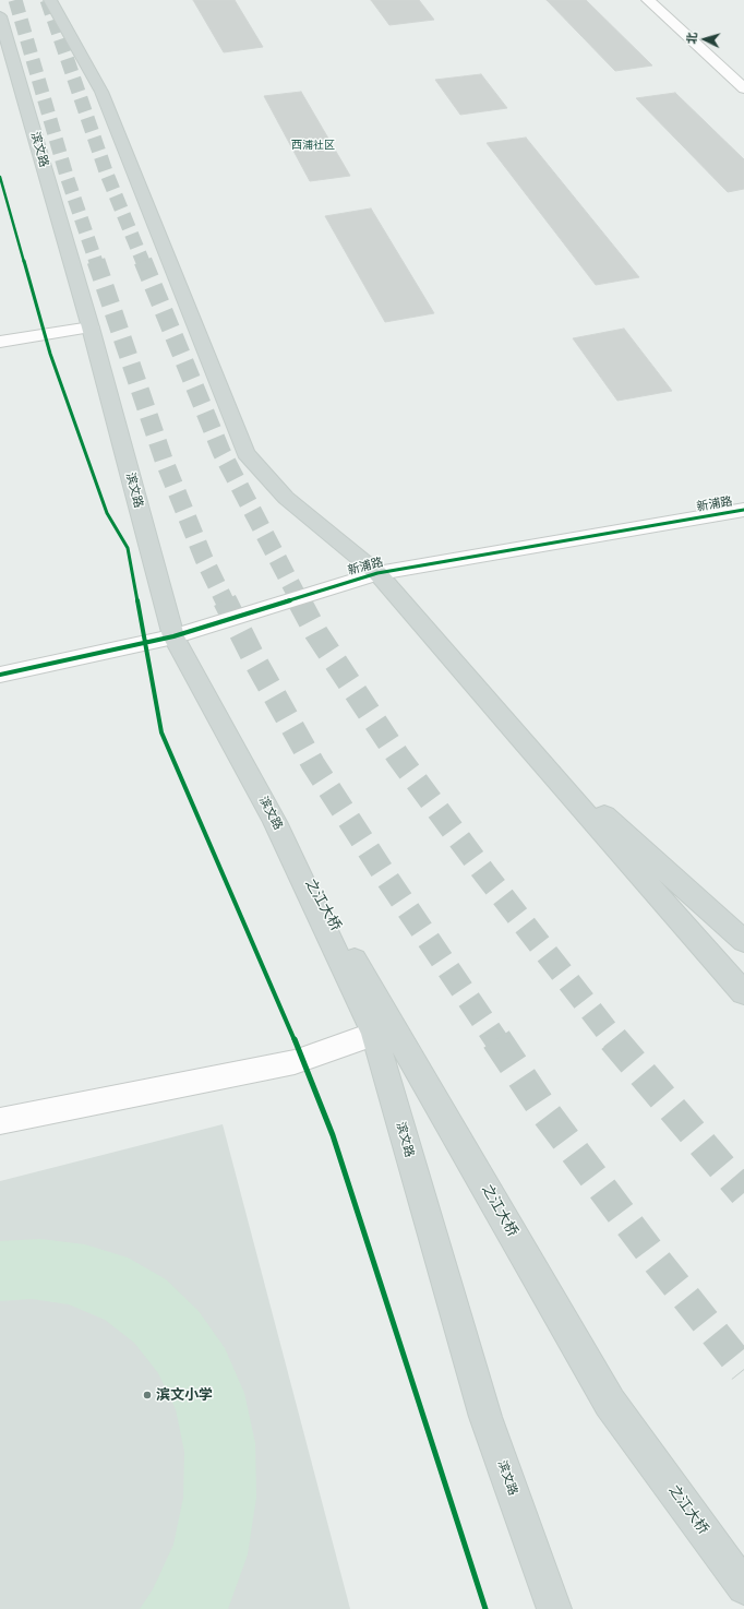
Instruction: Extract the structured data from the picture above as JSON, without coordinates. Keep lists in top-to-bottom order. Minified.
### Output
{"streets":{"main road":["滨文路","之江大桥"],"street":["新浦路"]},"crossings":[["滨文路","新浦路"],["滨文路","之江大桥"]],"districts":["西浦社区"],"places":["滨文小学"],"north":"left"}
